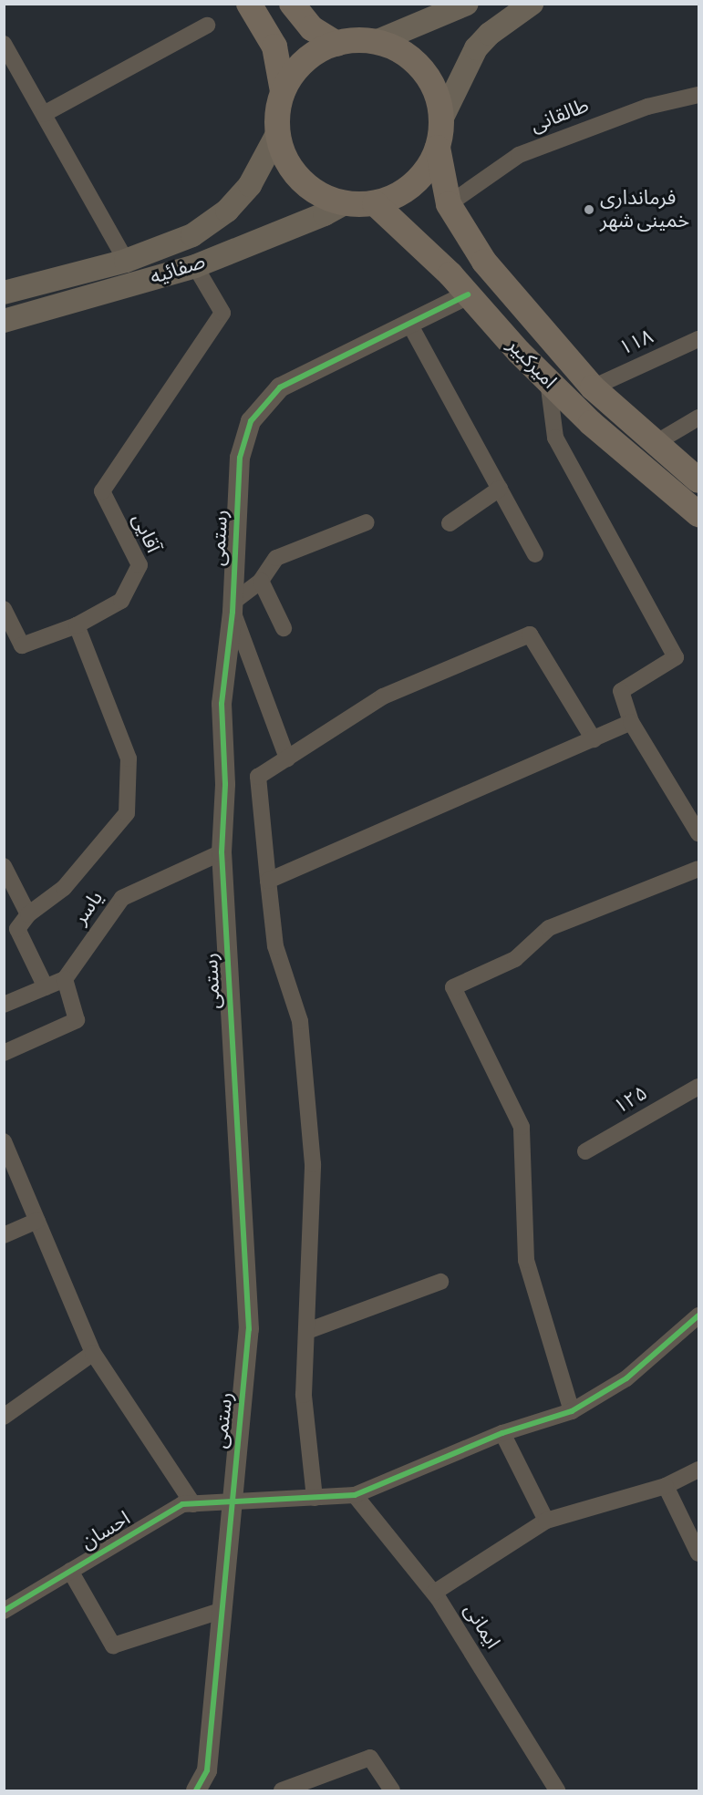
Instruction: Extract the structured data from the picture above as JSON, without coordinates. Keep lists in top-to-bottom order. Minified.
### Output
{"streets":{"main road":["صفائیه","امیرکبیر"],"street":["طالقانی","۱۱۸","آقایی","رستمی","یاسر","۱۲۵","احسان","ایمانی"]},"crossings":[["طالقانی","امیرکبیر"],["صفائیه","امیرکبیر"],["صفائیه","آقایی"],["۱۱۸","امیرکبیر"],["امیرکبیر","رستمی"],["رستمی","یاسر"],["رستمی","احسان"],["احسان","ایمانی"]],"places":["فرمانداری خمینی شهر"]}
